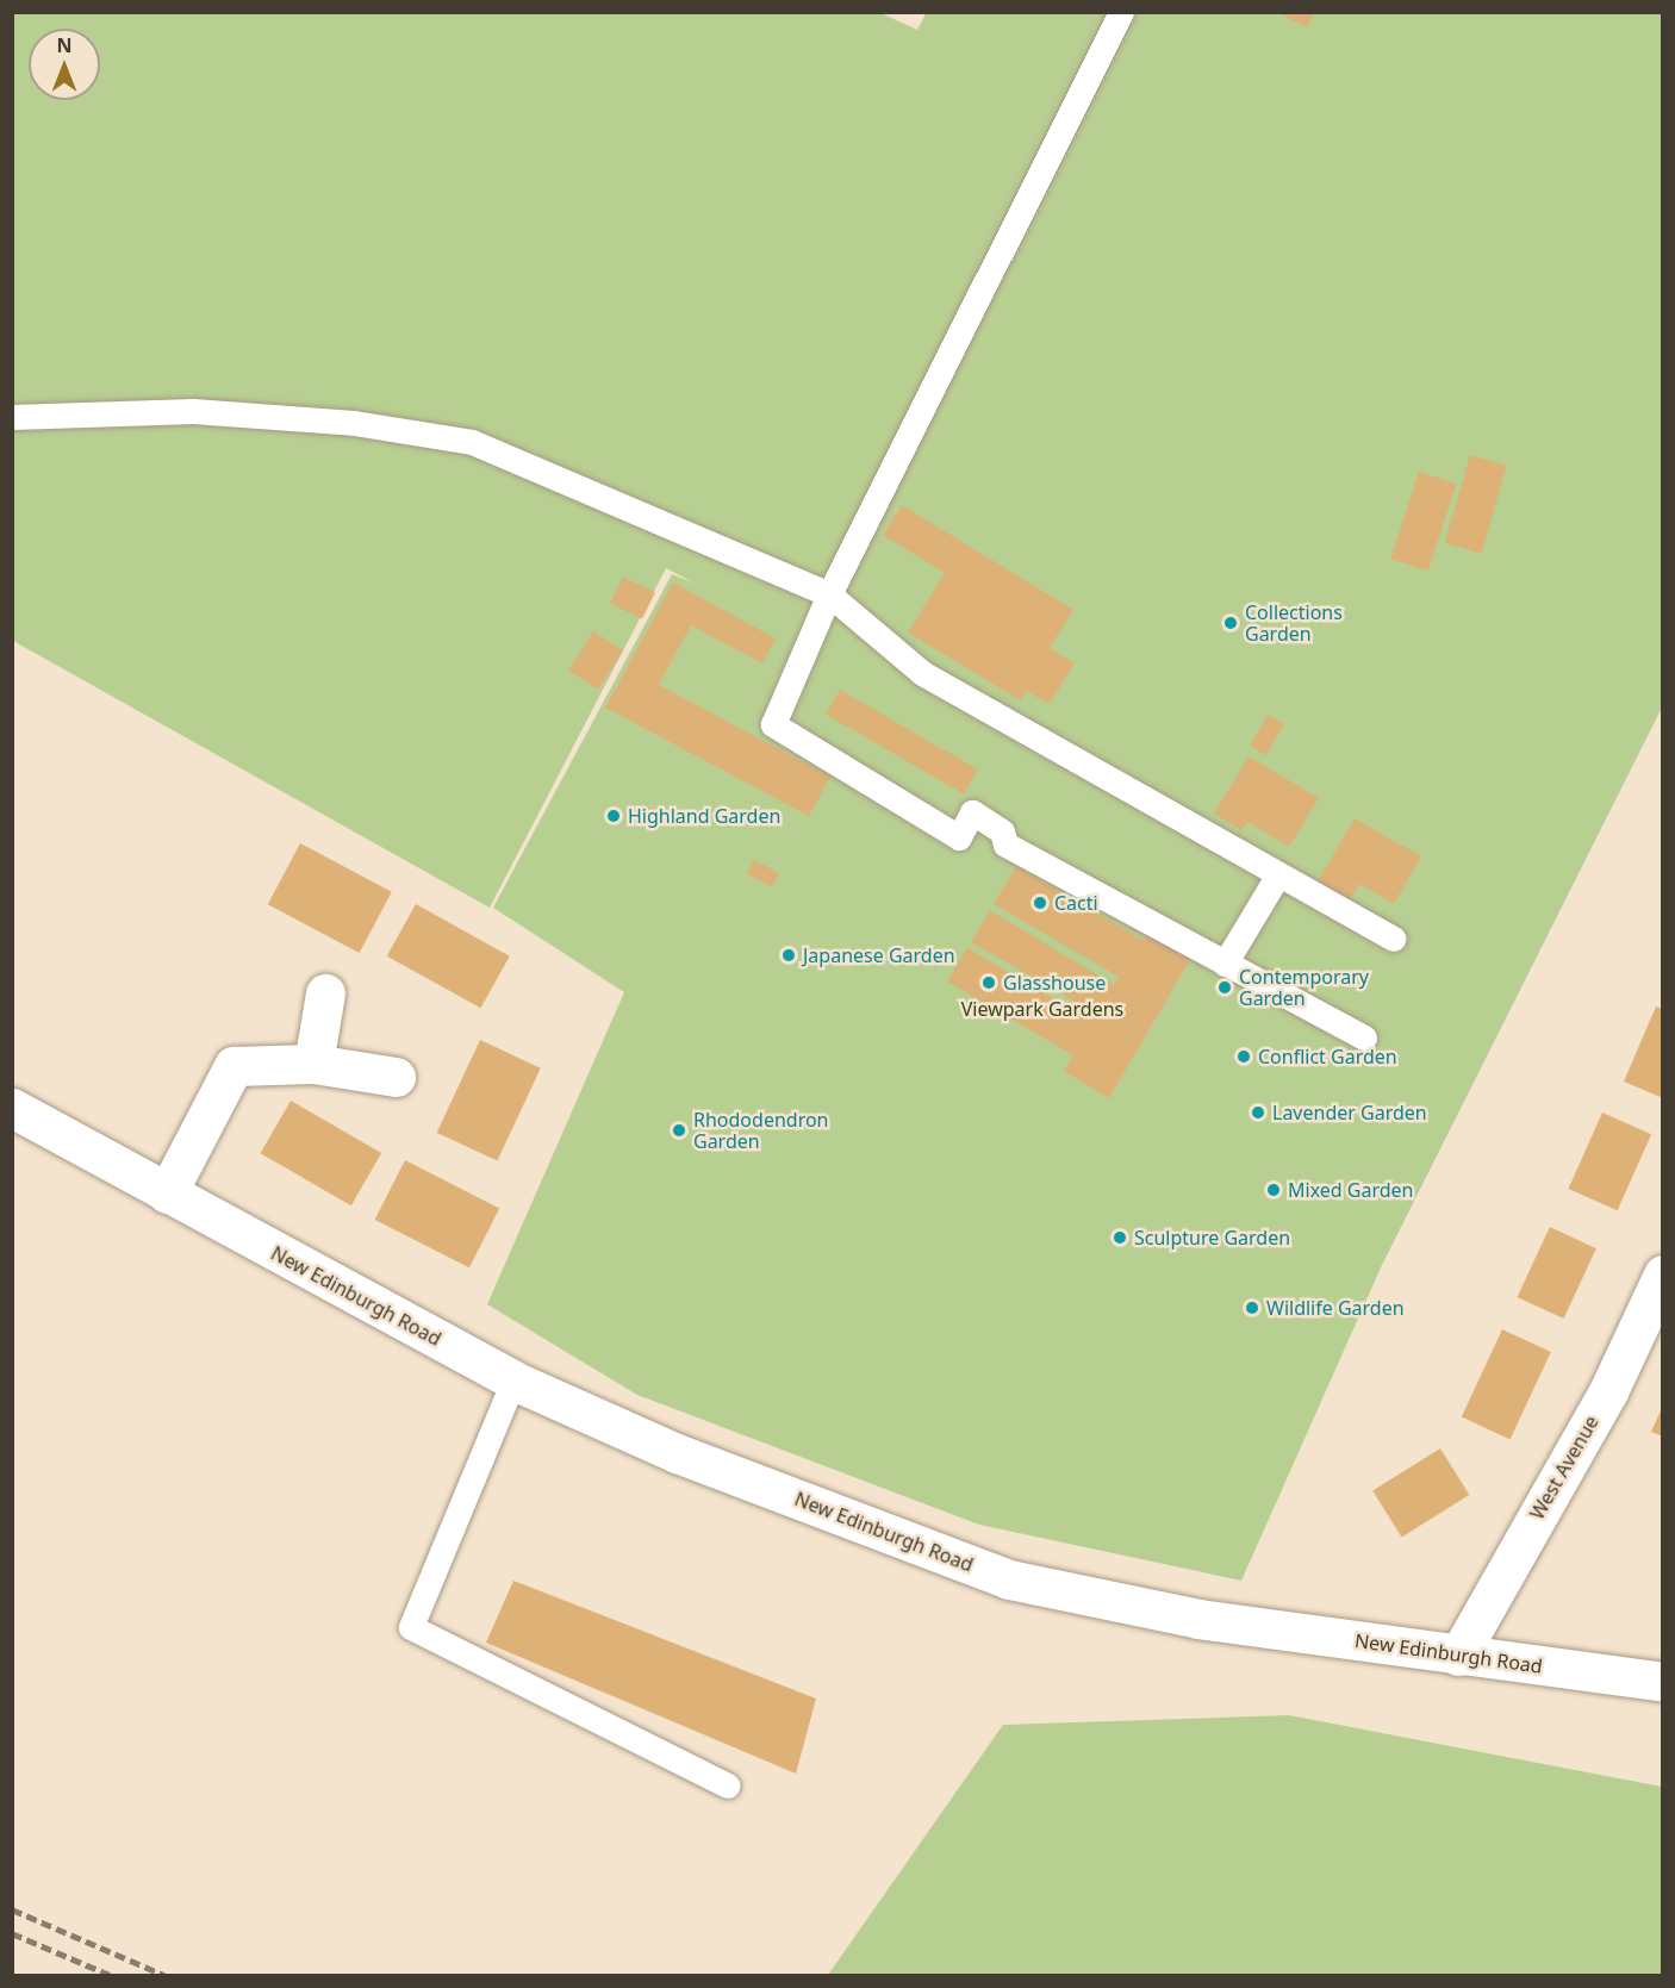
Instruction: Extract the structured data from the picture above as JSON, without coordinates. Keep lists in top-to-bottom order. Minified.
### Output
{"streets":{"main road":["New Edinburgh Road","West Avenue"]},"crossings":[["New Edinburgh Road","West Avenue"]],"parks":["Viewpark Gardens"],"places":["Collections Garden","Highland Garden","Cacti","Japanese Garden","Glasshouse","Contemporary Garden","Conflict Garden","Lavender Garden","Rhododendron Garden","Mixed Garden","Sculpture Garden","Wildlife Garden"],"north":"top"}
